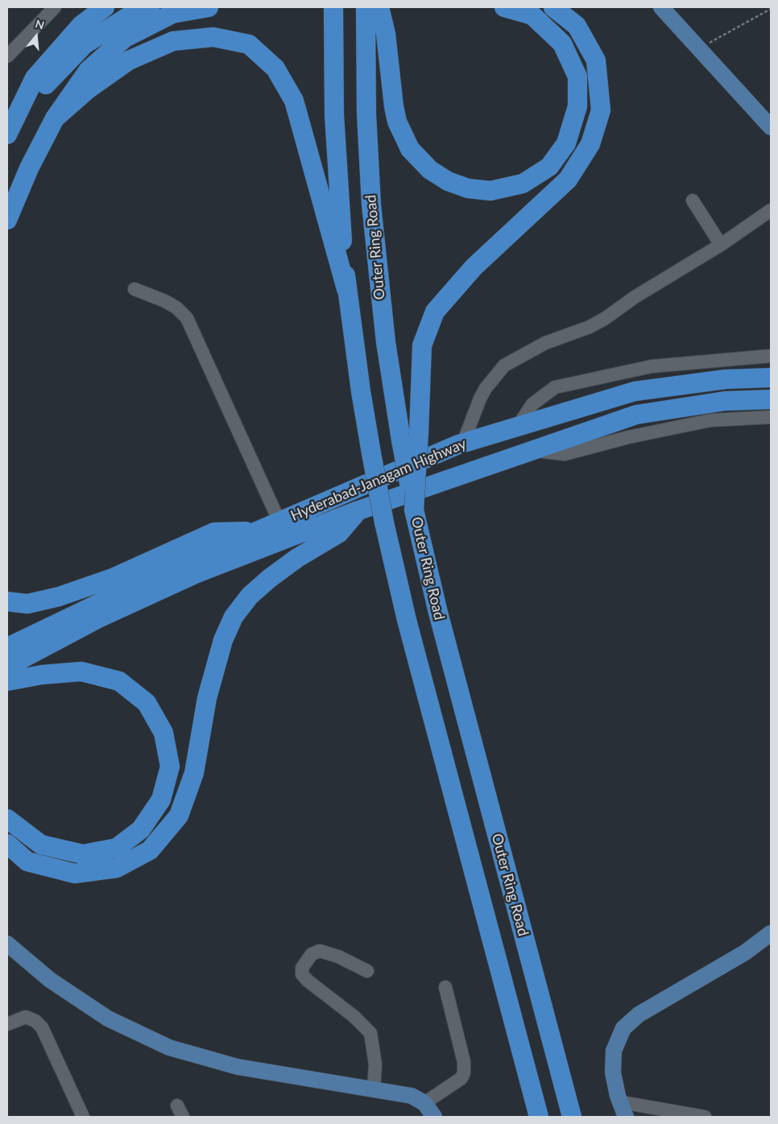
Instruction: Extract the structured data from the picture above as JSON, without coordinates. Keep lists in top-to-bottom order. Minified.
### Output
{"streets":{"highway":["Outer Ring Road","Hyderabad-Janagam Highway"]},"north":"top"}
